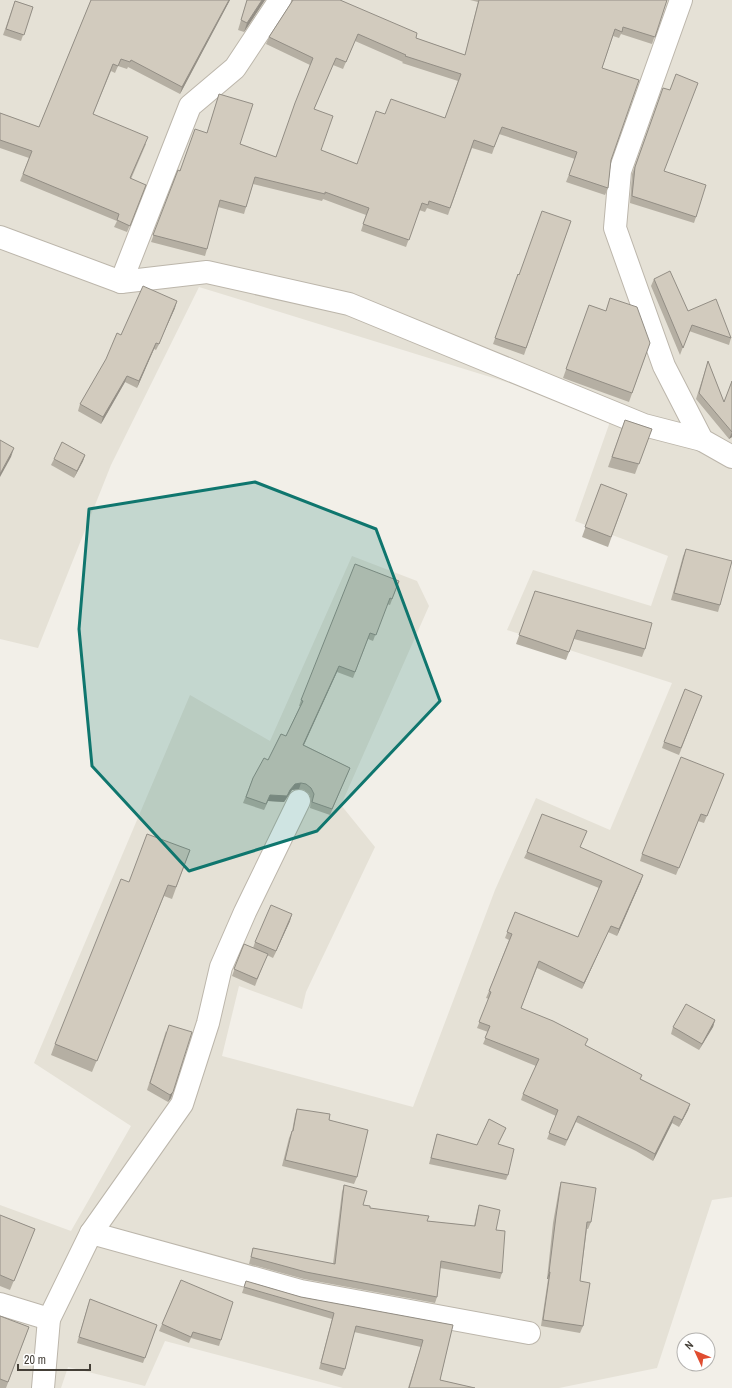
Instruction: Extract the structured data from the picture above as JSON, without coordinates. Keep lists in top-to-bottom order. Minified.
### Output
{"scale_bar":"20 m","north":"top left"}
